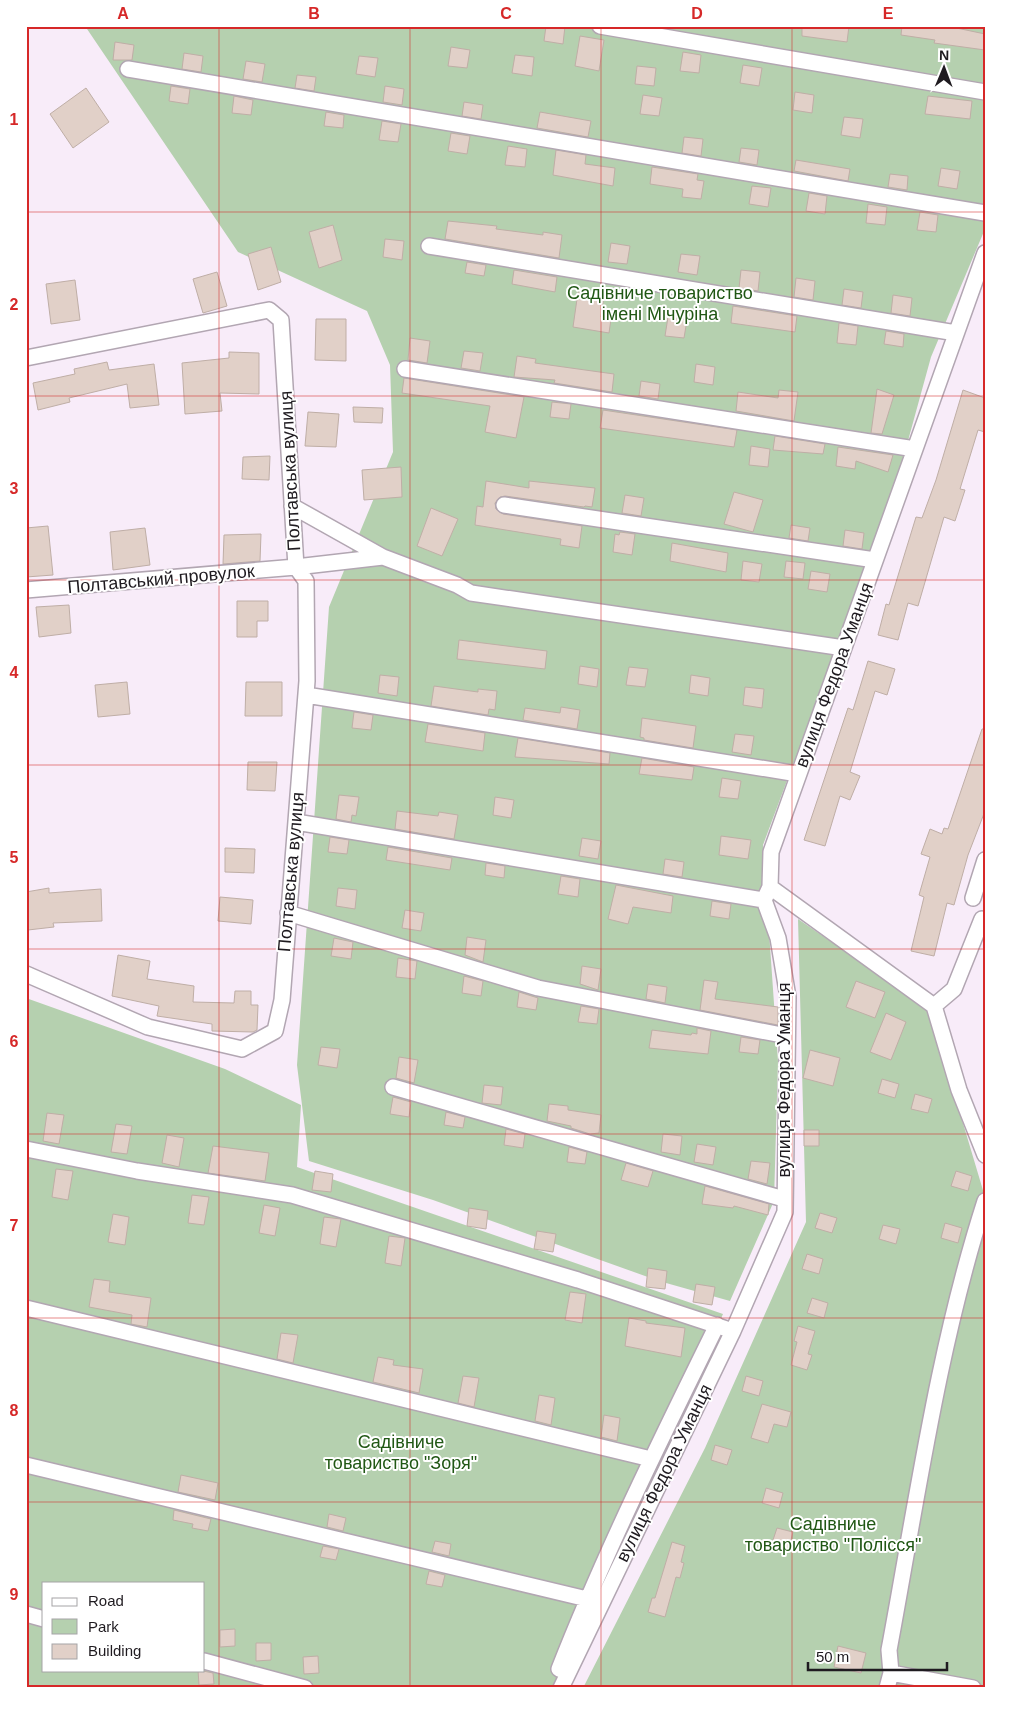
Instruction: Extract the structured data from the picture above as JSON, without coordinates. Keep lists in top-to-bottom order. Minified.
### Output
{"streets":{"street":["Полтавська вулиця","Полтавський провулок","вулиця Федора Уманця"]},"crossings":[["Полтавська вулиця","Полтавський провулок"]],"parks":["Садівниче товариство імені Мічуріна","Садівниче товариство \"Зоря\"","Садівниче товариство \"Полісся\""],"legend":["Road","Park","Building"],"scale_bar":"50 m","north":"top","grid":{"columns":["A","B","C","D","E"],"rows":["1","2","3","4","5","6","7","8","9"]}}
